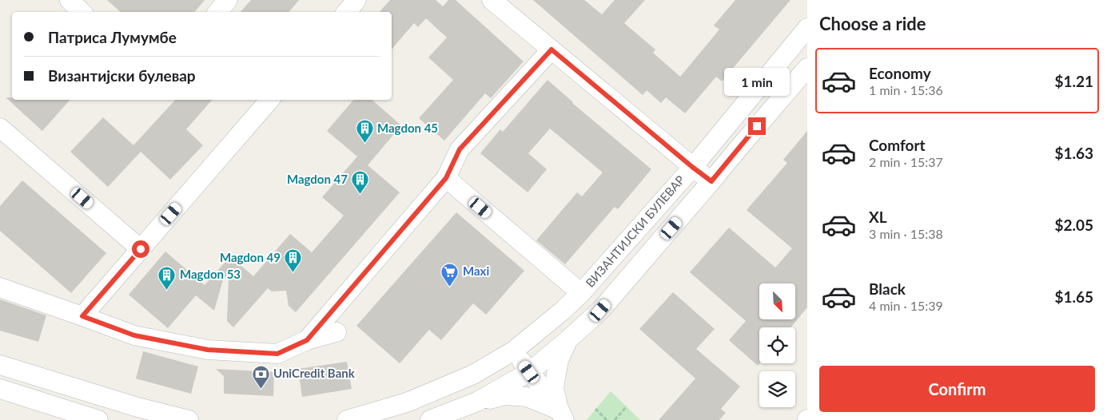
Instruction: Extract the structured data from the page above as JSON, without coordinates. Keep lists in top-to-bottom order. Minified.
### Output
{"streets":{"street":["ВИЗАНТИЈСКИ БУЛЕВАР"]},"places":{"building":["Magdon 45","Magdon 47","Magdon 49","Magdon 53"],"supermarket":["Maxi"],"bank":["UniCredit Bank"]},"north":"bottom right","page":{"heading":"Choose a ride","banner":["Патриса Лумумбе","Византијски булевар"],"list":[{"name":"Economy","note":"1 min · 15:36","value":"$1.21"},{"name":"Comfort","note":"2 min · 15:37","value":"$1.63"},{"name":"XL","note":"3 min · 15:38","value":"$2.05"},{"name":"Black","note":"4 min · 15:39","value":"$1.65"}],"bubble":"1 min","buttons":"Confirm"}}
